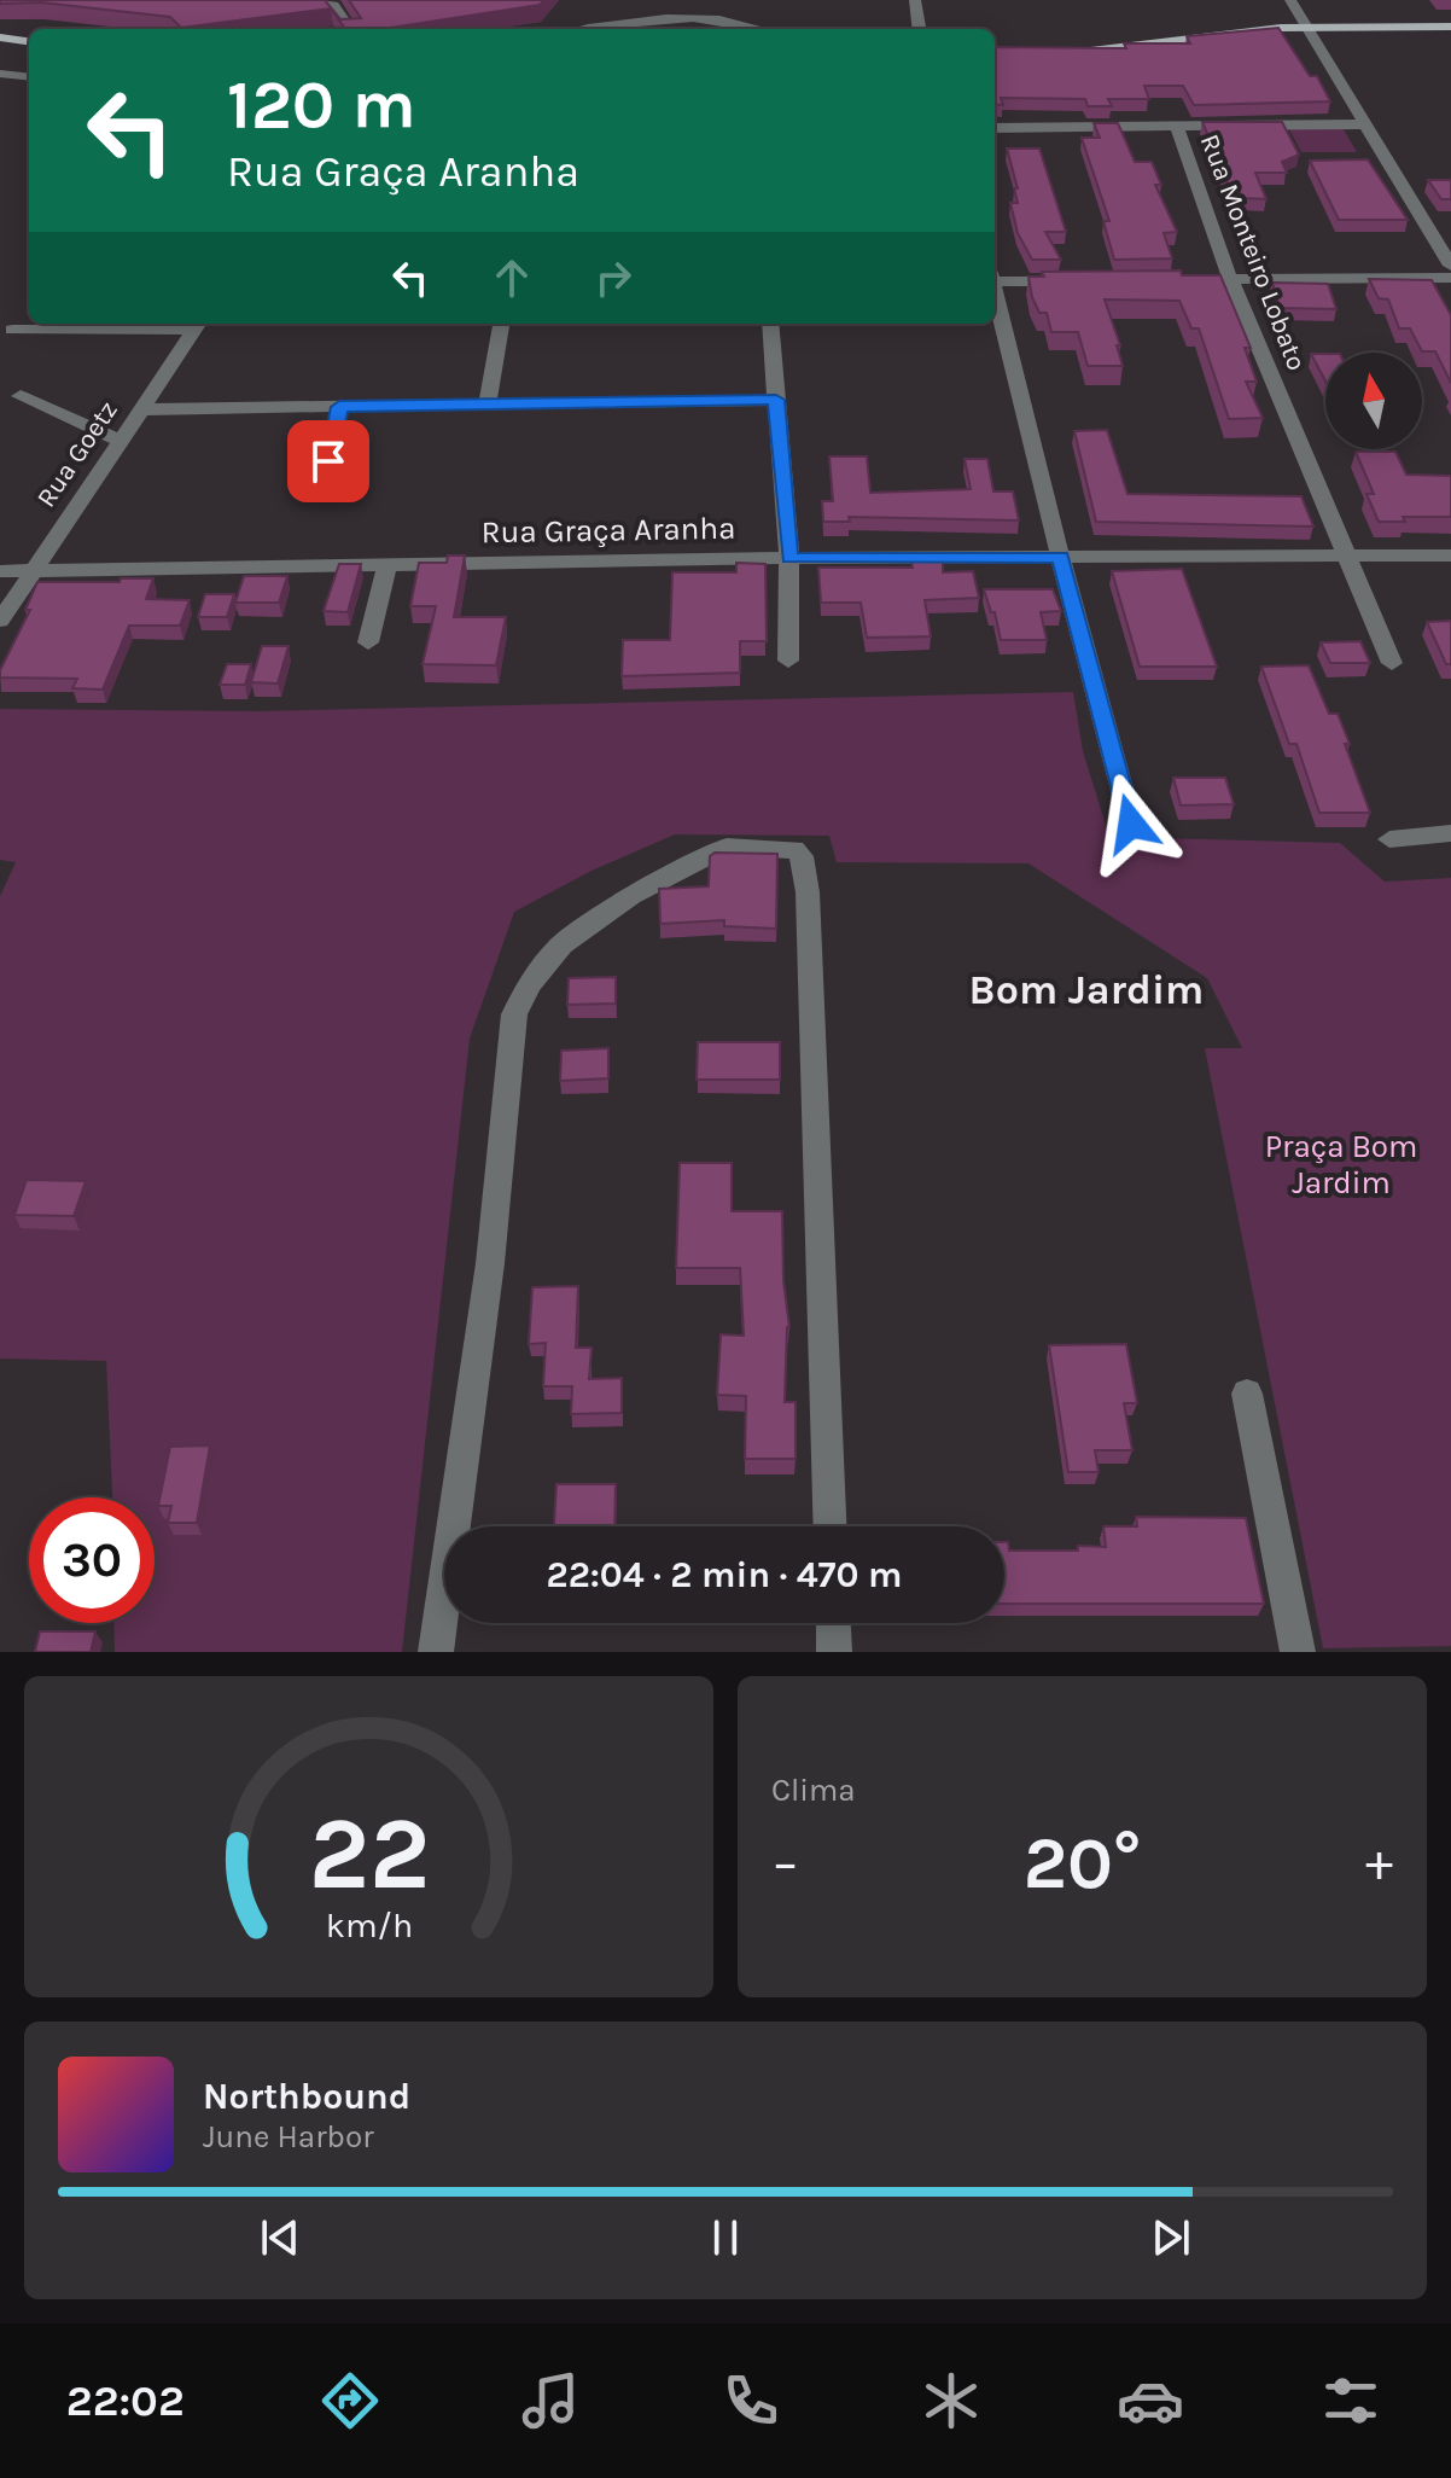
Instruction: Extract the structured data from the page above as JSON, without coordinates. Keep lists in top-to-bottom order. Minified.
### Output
{"streets":{"street":["Rua Monteiro Lobato","Rua Goetz","Rua Graça Aranha"]},"crossings":[["Rua Monteiro Lobato","Rua Graça Aranha"],["Rua Goetz","Rua Graça Aranha"]],"districts":["Bom Jardim"],"parks":["Praça Bom Jardim"],"north":"top","page":{"turn":["120 m","Rua Graça Aranha"],"limit":"30","trip":"22:04 · 2 min · 470 m","tile":"Clima","heat":["−","20°","+"],"song":["Northbound","June Harbor"],"tabs":"22:02","gauge":["22","km/h"]}}
